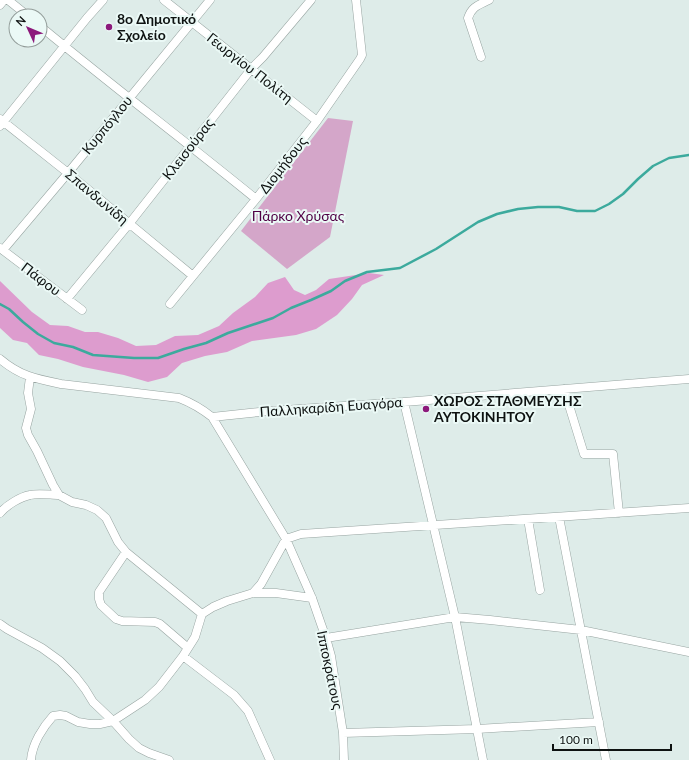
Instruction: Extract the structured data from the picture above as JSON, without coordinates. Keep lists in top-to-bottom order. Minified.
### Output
{"streets":{"street":["Γεωργίου Πολίτη","Κυρπόγλου","Κλεισούρας","Διομήδους","Σπανδωνίδη","Πάφου","Παλληκαρίδη Ευαγόρα","Ιπποκράτους"]},"crossings":[["Γεωργίου Πολίτη","Κυρπόγλου"],["Γεωργίου Πολίτη","Κλεισούρας"],["Γεωργίου Πολίτη","Διομήδους"],["Κυρπόγλου","Σπανδωνίδη"],["Κυρπόγλου","Πάφου"],["Κλεισούρας","Σπανδωνίδη"],["Κλεισούρας","Πάφου"],["Διομήδους","Σπανδωνίδη"],["Παλληκαρίδη Ευαγόρα","Ιπποκράτους"]],"parks":["Πάρκο Χρύσας"],"places":["8ο Δημοτικό Σχολείο","ΧΩΡΟΣ ΣΤΑΘΜΕΥΣΗΣ ΑΥΤΟΚΙΝΗΤΟΥ"],"scale_bar":"100 m","north":"top left"}
